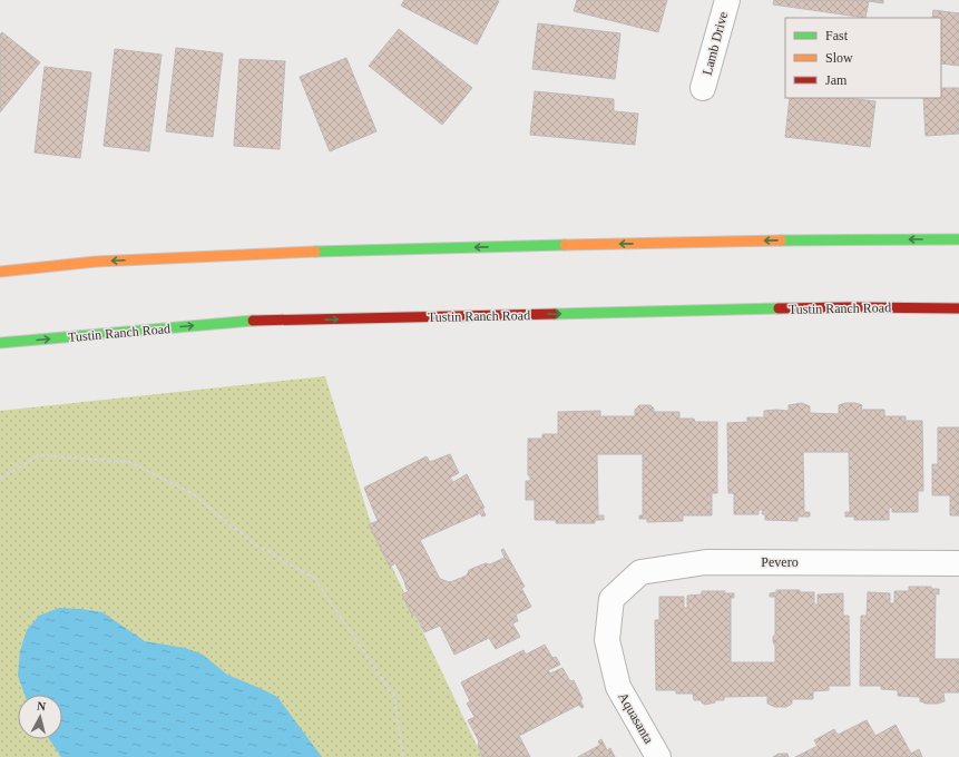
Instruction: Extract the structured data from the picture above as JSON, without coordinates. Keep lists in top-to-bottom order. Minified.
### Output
{"streets":{"main road":["Tustin Ranch Road"],"street":["Lamb Drive","Pevero","Aquasanta"]},"crossings":[["Pevero","Aquasanta"]],"legend":["Fast","Slow","Jam"],"north":"top"}
